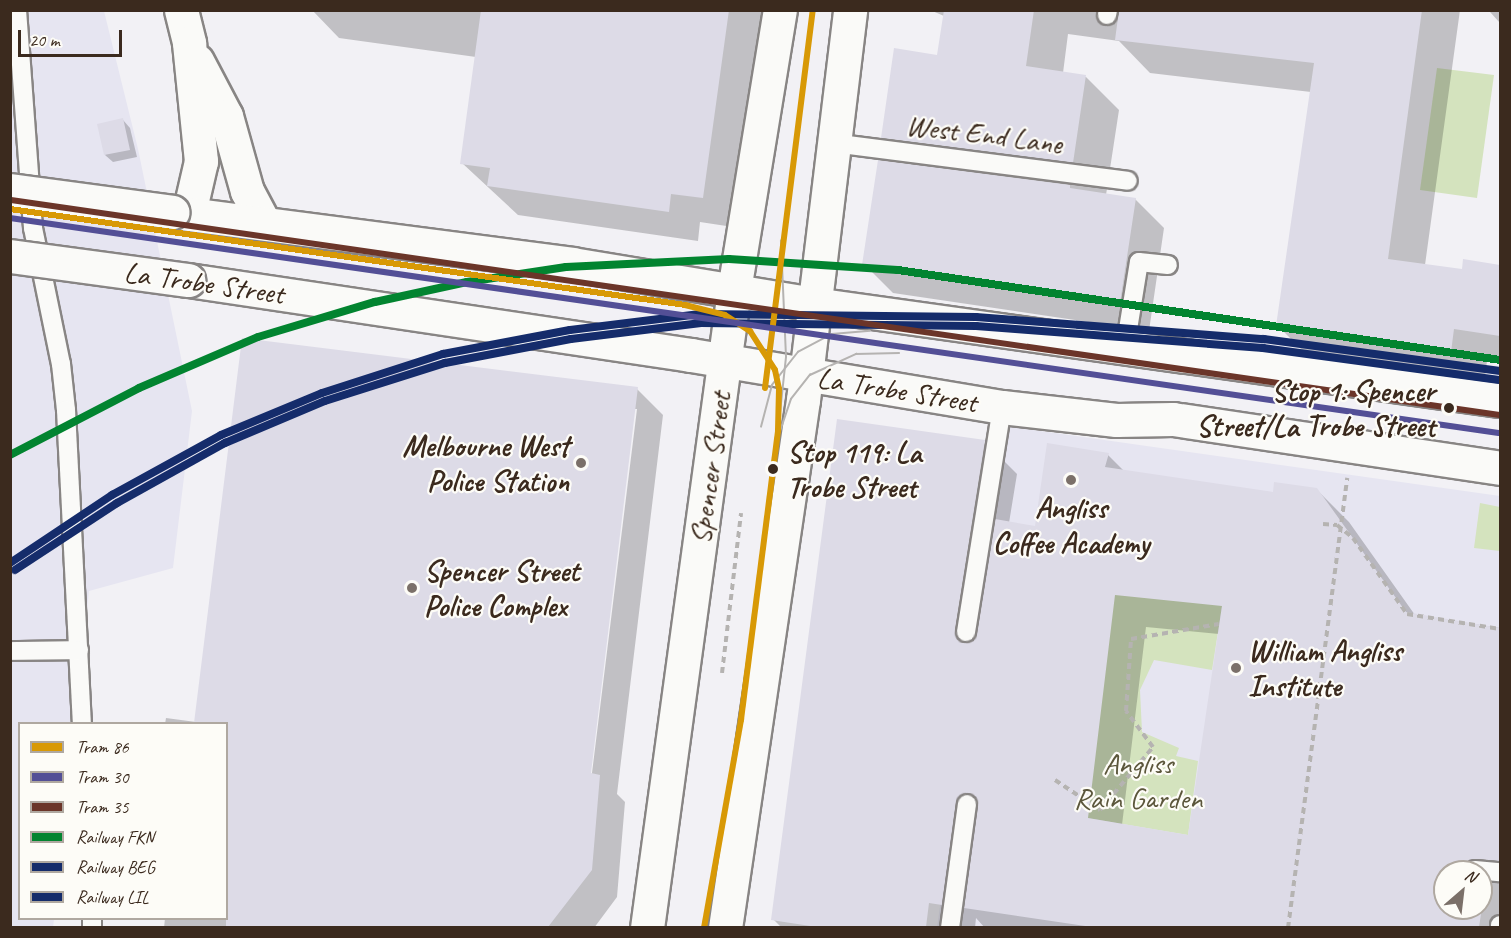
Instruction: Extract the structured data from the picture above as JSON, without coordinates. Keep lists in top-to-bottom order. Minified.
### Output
{"streets":{"street":["La Trobe Street","Spencer Street"],"lane":["West End Lane"]},"crossings":[["La Trobe Street","Spencer Street"]],"parks":["Angliss Rain Garden"],"places":["Stop 1: Spencer Street/La Trobe Street","Melbourne West Police Station","Stop 119: La Trobe Street","Angliss Coffee Academy","Spencer Street Police Complex","William Angliss Institute"],"lines":["tram line 86","tram line 35","tram line 30","rail line FKN","rail line BEG","rail line LIL"],"legend":["Tram 86","Tram 30","Tram 35","Railway FKN","Railway BEG","Railway LIL"],"scale_bar":"20 m","north":"top right"}
